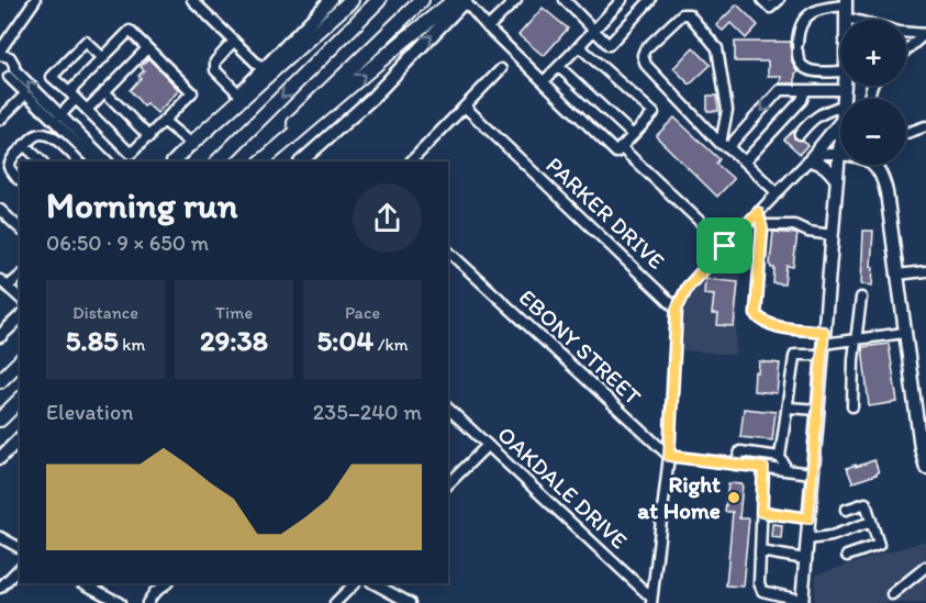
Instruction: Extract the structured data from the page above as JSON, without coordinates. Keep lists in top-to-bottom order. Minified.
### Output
{"streets":{"street":["PARKER DRIVE","EBONY STREET","OAKDALE DRIVE"]},"places":["Right at Home"],"page":{"map_buttons":["+","−"],"heading":["Morning run","06:50 · 9 × 650 m"],"stats":[["Distance","5.85 km"],["Time","29:38"],["Pace","5:04 /km"]],"chart":["Elevation","235–240 m"]}}
